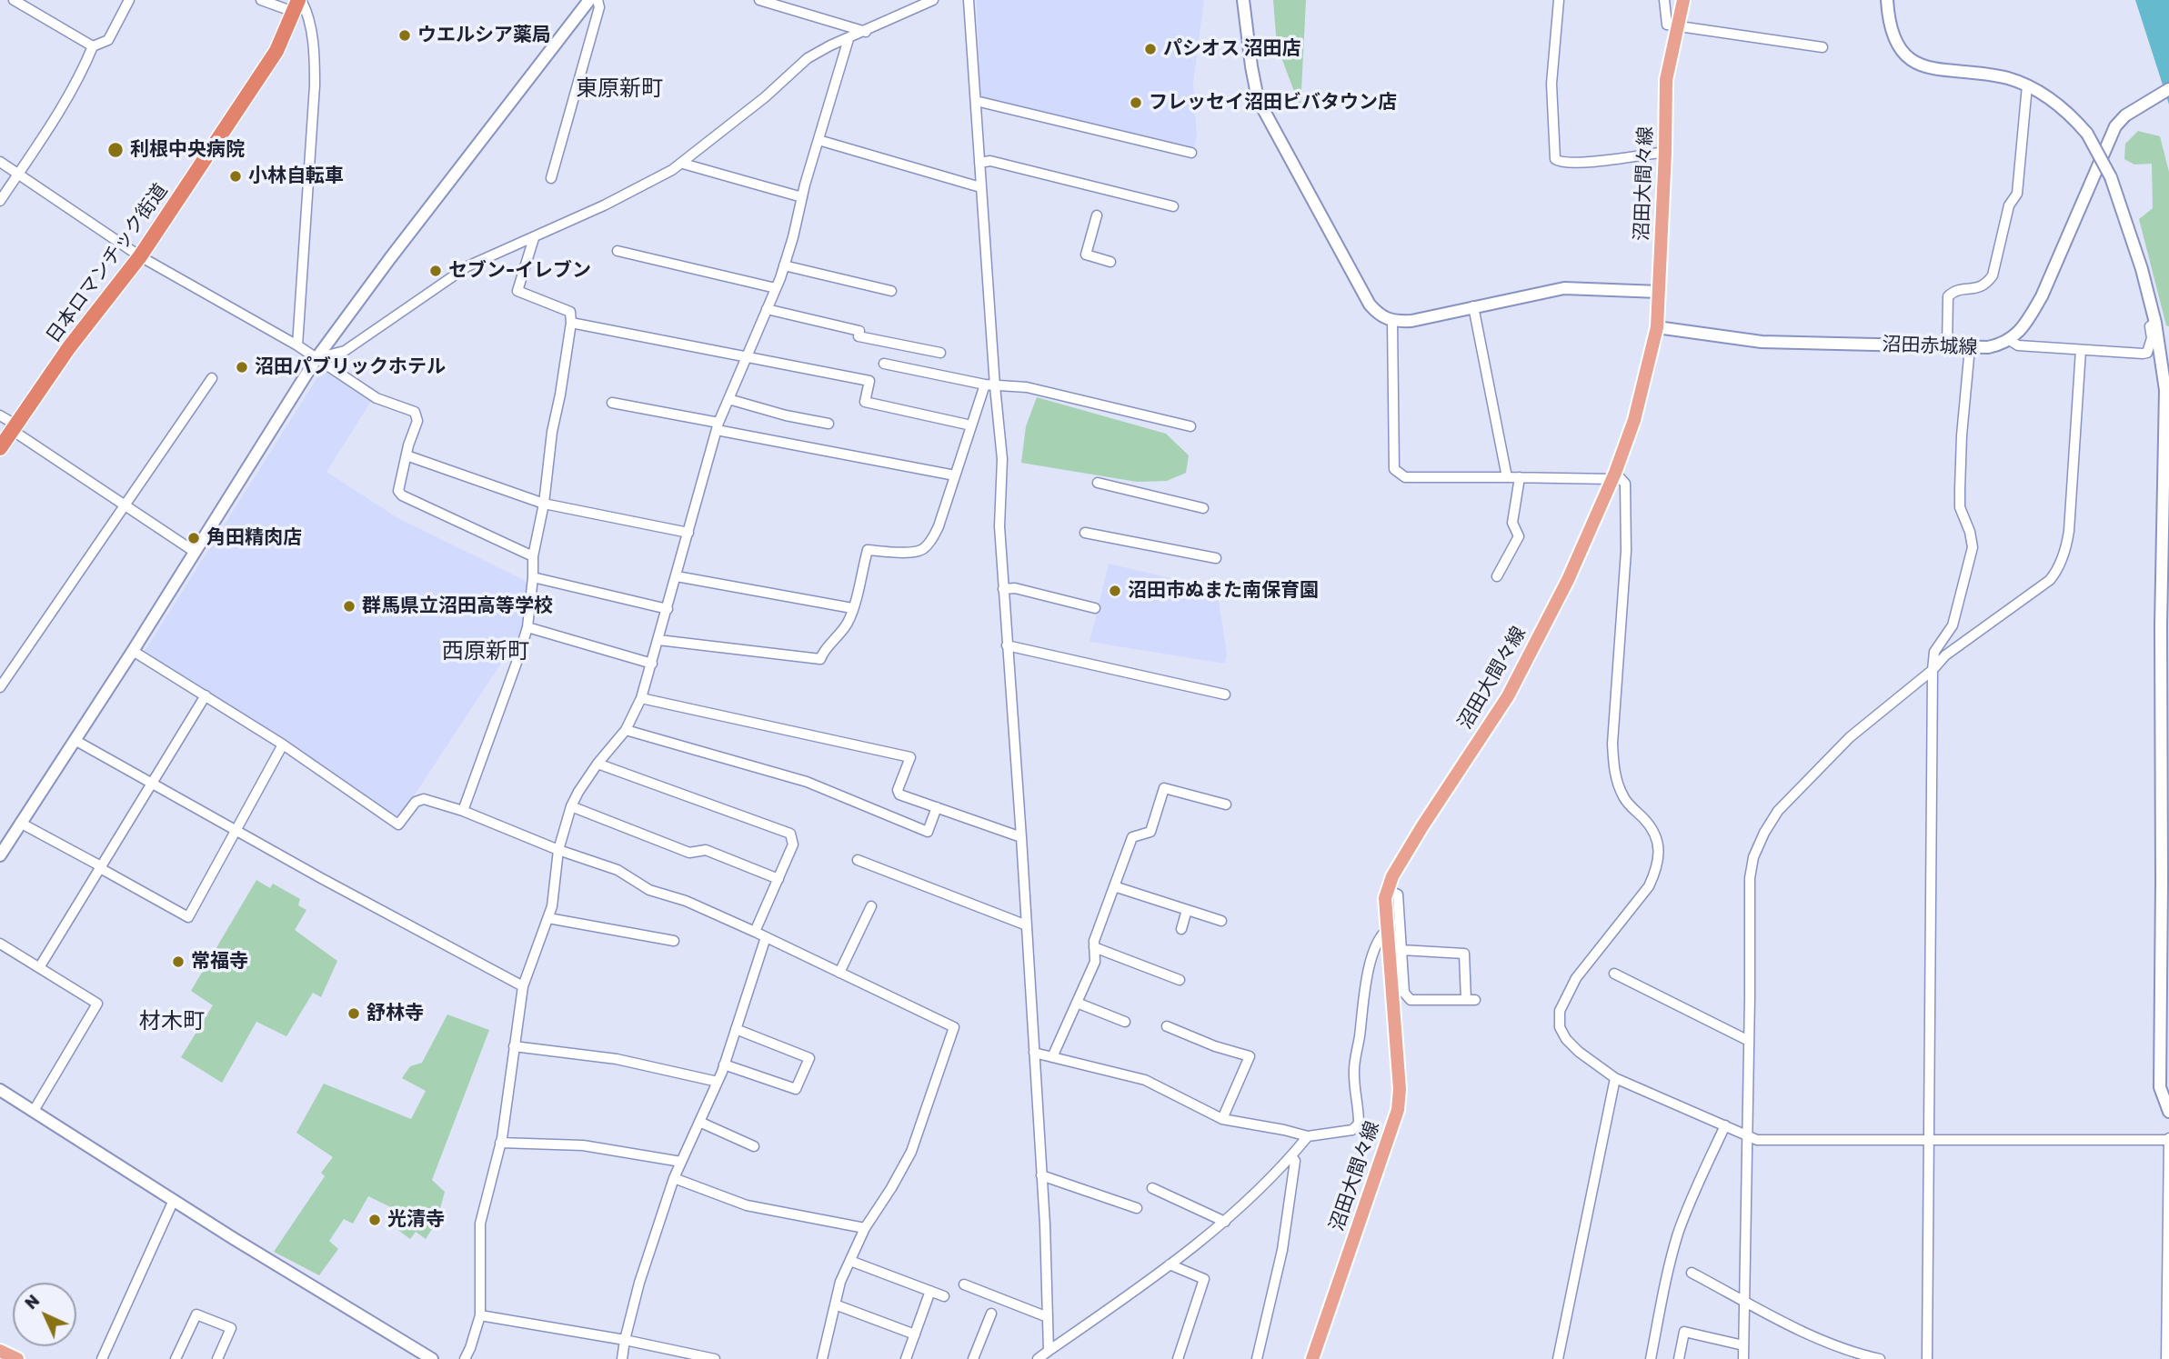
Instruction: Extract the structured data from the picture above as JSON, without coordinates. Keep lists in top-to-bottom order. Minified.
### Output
{"streets":{"highway":["日本ロマンチック街道"],"main road":["沼田大間々線"],"street":["沼田赤城線"]},"crossings":[["沼田大間々線","沼田赤城線"]],"districts":["東原新町","西原新町","材木町"],"places":["ウエルシア薬局","パシオス 沼田店","フレッセイ沼田ビバタウン店","利根中央病院","小林自転車","セブン-イレブン","沼田パブリックホテル","角田精肉店","沼田市ぬまた南保育園","群馬県立沼田高等学校","常福寺","舒林寺","光清寺"],"north":"top left"}
